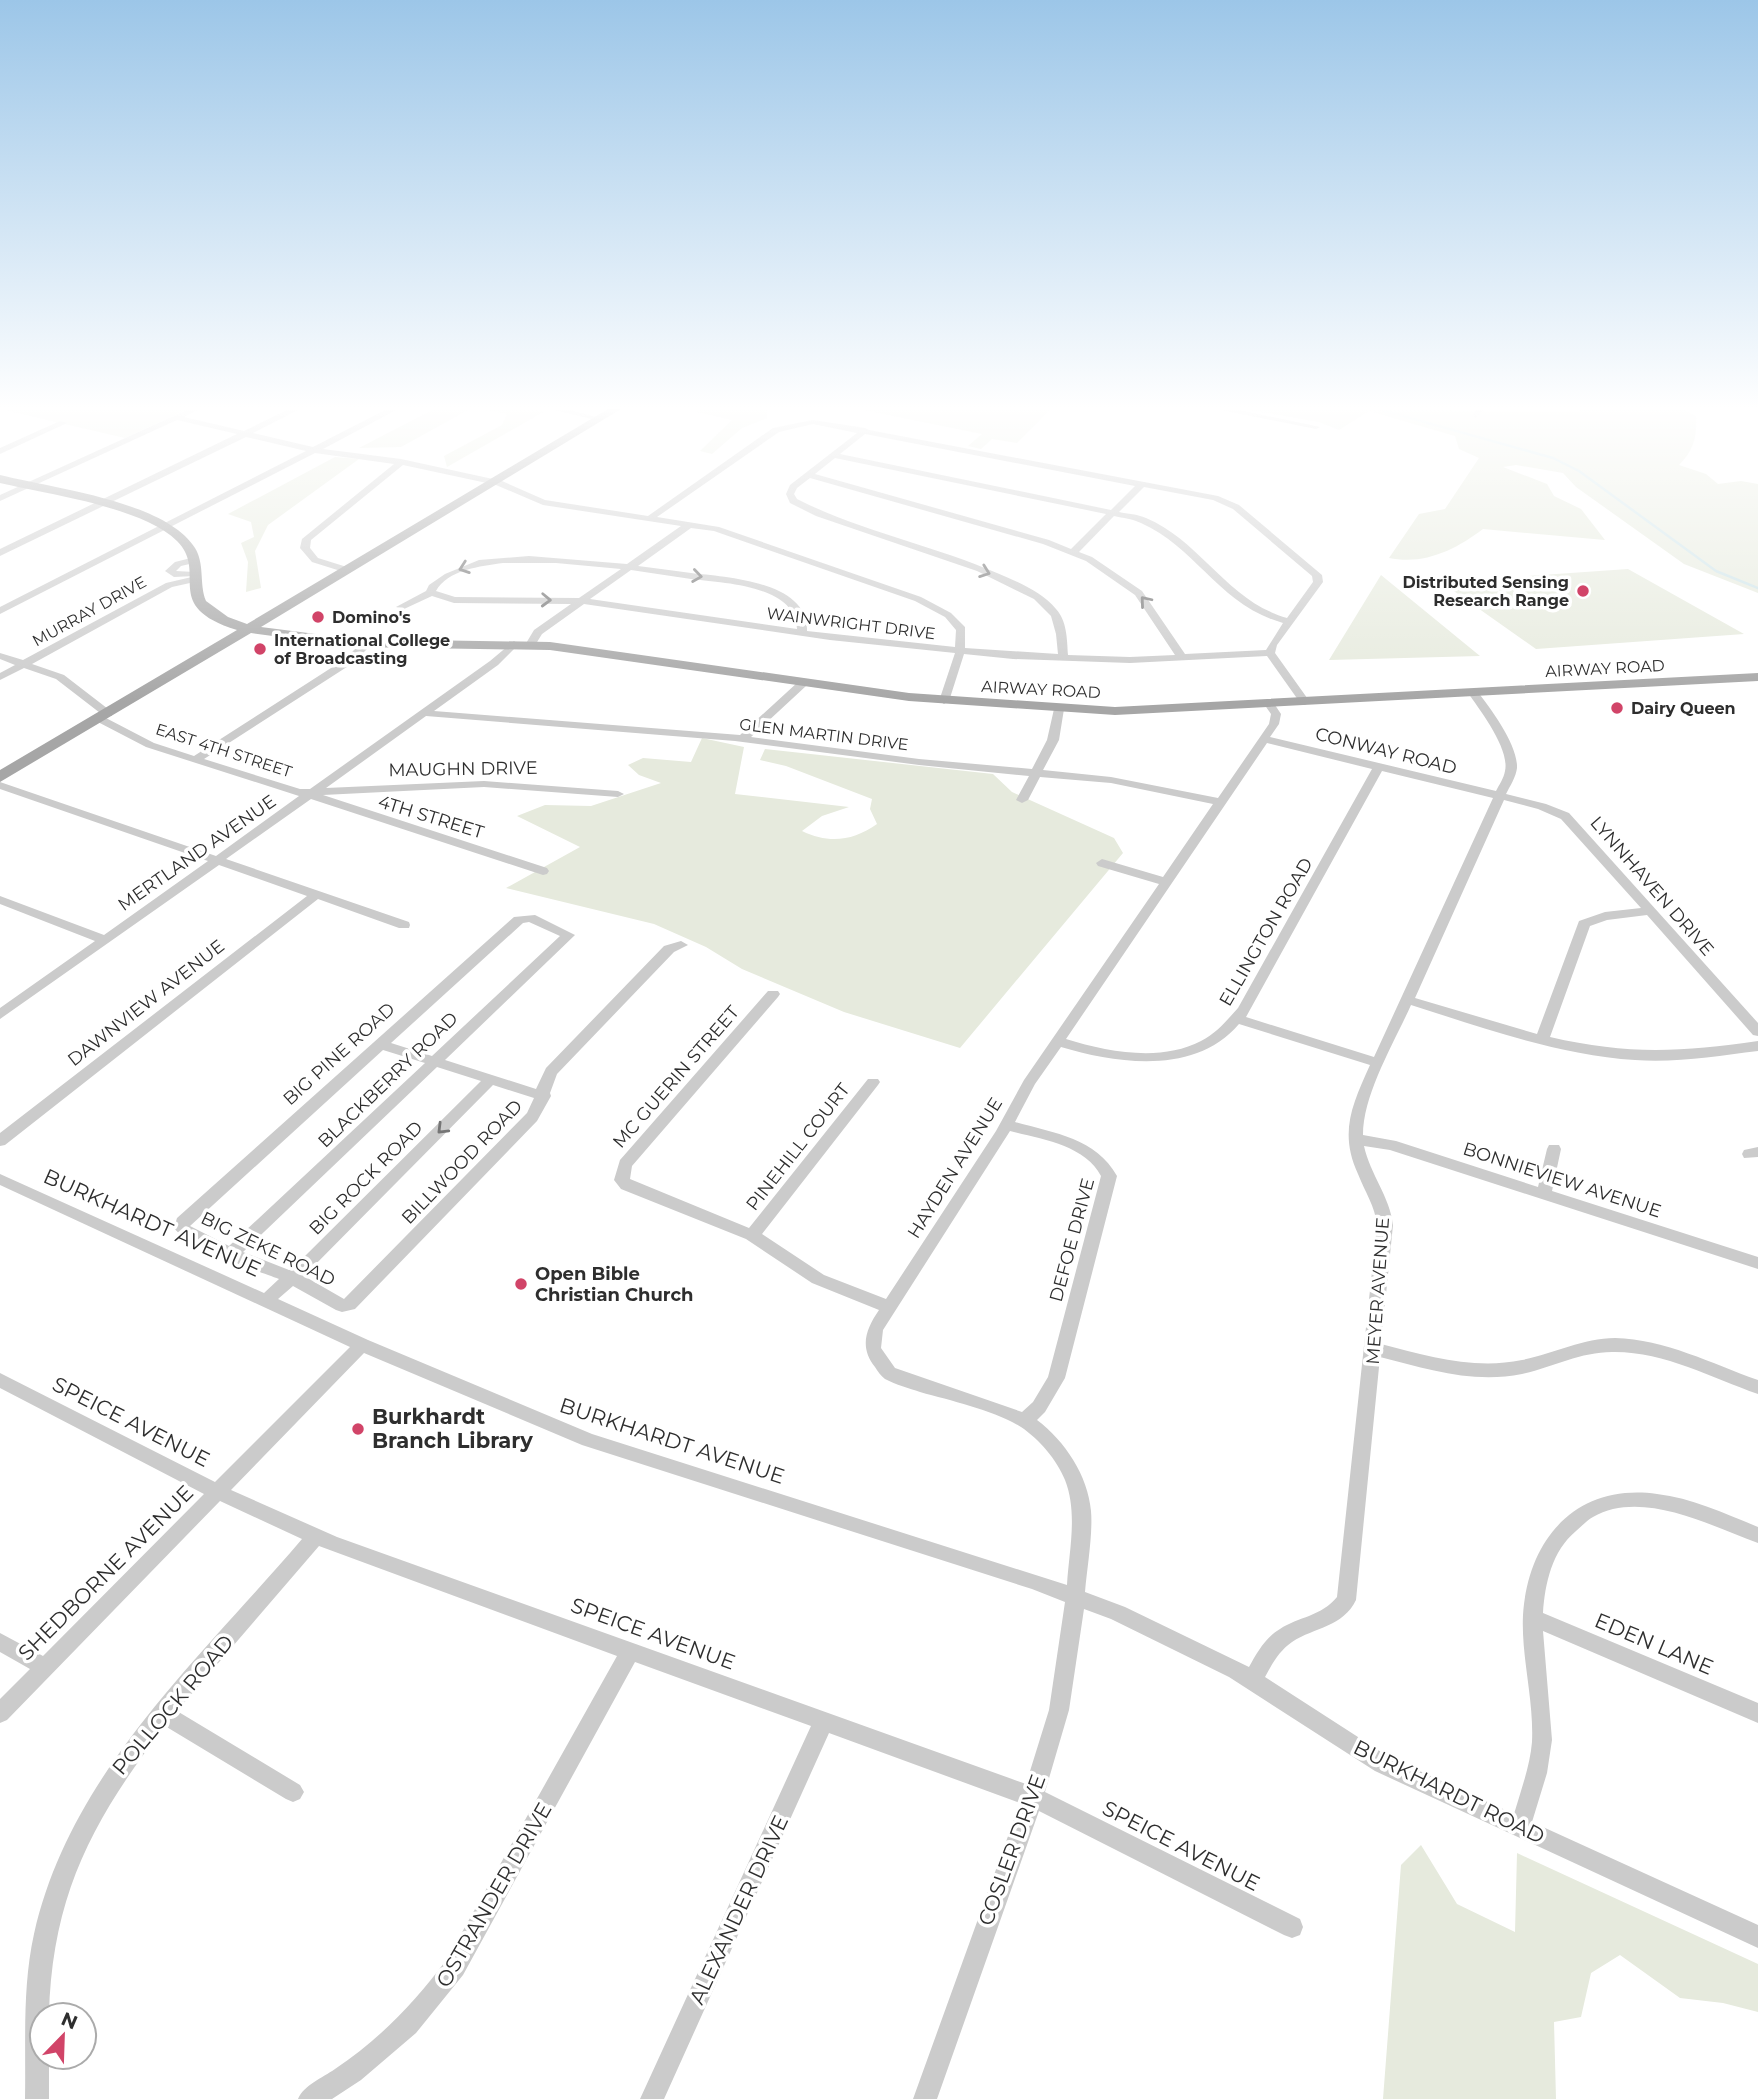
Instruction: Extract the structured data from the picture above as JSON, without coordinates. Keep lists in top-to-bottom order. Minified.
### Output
{"streets":{"main road":["AIRWAY ROAD"],"street":["MURRAY DRIVE","WAINWRIGHT DRIVE","GLEN MARTIN DRIVE","EAST 4TH STREET","CONWAY ROAD","MAUGHN DRIVE","4TH STREET","MERTLAND AVENUE","LYNNHAVEN DRIVE","ELLINGTON ROAD","DAWNVIEW AVENUE","BIG PINE ROAD","MC GUERIN STREET","BLACKBERRY ROAD","PINEHILL COURT","BILLWOOD ROAD","HAYDEN AVENUE","BIG ROCK ROAD","BONNIEVIEW AVENUE","BURKHARDT AVENUE","DEFOE DRIVE","BIG ZEKE ROAD","MEYER AVENUE","SPEICE AVENUE","SHEDBORNE AVENUE","EDEN LANE","POLLOCK ROAD","BURKHARDT ROAD","COSLER DRIVE","OSTRANDER DRIVE","ALEXANDER DRIVE"]},"crossings":[["MURRAY DRIVE","AIRWAY ROAD"],["MURRAY DRIVE","EAST 4TH STREET"],["WAINWRIGHT DRIVE","MERTLAND AVENUE"],["AIRWAY ROAD","MERTLAND AVENUE"],["AIRWAY ROAD","HAYDEN AVENUE"],["GLEN MARTIN DRIVE","MERTLAND AVENUE"],["GLEN MARTIN DRIVE","HAYDEN AVENUE"],["EAST 4TH STREET","MAUGHN DRIVE"],["EAST 4TH STREET","4TH STREET"],["EAST 4TH STREET","MERTLAND AVENUE"],["CONWAY ROAD","LYNNHAVEN DRIVE"],["CONWAY ROAD","ELLINGTON ROAD"],["CONWAY ROAD","HAYDEN AVENUE"],["MAUGHN DRIVE","4TH STREET"],["MAUGHN DRIVE","MERTLAND AVENUE"],["4TH STREET","MERTLAND AVENUE"],["ELLINGTON ROAD","HAYDEN AVENUE"],["BIG PINE ROAD","BLACKBERRY ROAD"],["BIG PINE ROAD","BIG ZEKE ROAD"],["MC GUERIN STREET","PINEHILL COURT"],["BLACKBERRY ROAD","BIG ZEKE ROAD"],["BILLWOOD ROAD","BIG ZEKE ROAD"],["HAYDEN AVENUE","BURKHARDT AVENUE"],["HAYDEN AVENUE","DEFOE DRIVE"],["HAYDEN AVENUE","BURKHARDT ROAD"],["HAYDEN AVENUE","COSLER DRIVE"],["BIG ROCK ROAD","BURKHARDT AVENUE"],["BIG ROCK ROAD","BIG ZEKE ROAD"],["BONNIEVIEW AVENUE","MEYER AVENUE"],["BURKHARDT AVENUE","SHEDBORNE AVENUE"],["BURKHARDT AVENUE","BURKHARDT ROAD"],["BURKHARDT AVENUE","COSLER DRIVE"],["MEYER AVENUE","BURKHARDT ROAD"],["SPEICE AVENUE","SHEDBORNE AVENUE"],["SPEICE AVENUE","POLLOCK ROAD"],["SPEICE AVENUE","COSLER DRIVE"],["SPEICE AVENUE","OSTRANDER DRIVE"],["SPEICE AVENUE","ALEXANDER DRIVE"],["BURKHARDT ROAD","COSLER DRIVE"]],"one_way":["BIG ROCK ROAD"],"places":["Distributed Sensing Research Range","Domino's","International College of Broadcasting","Dairy Queen","Open Bible Christian Church","Burkhardt Branch Library"],"north":"top right"}
